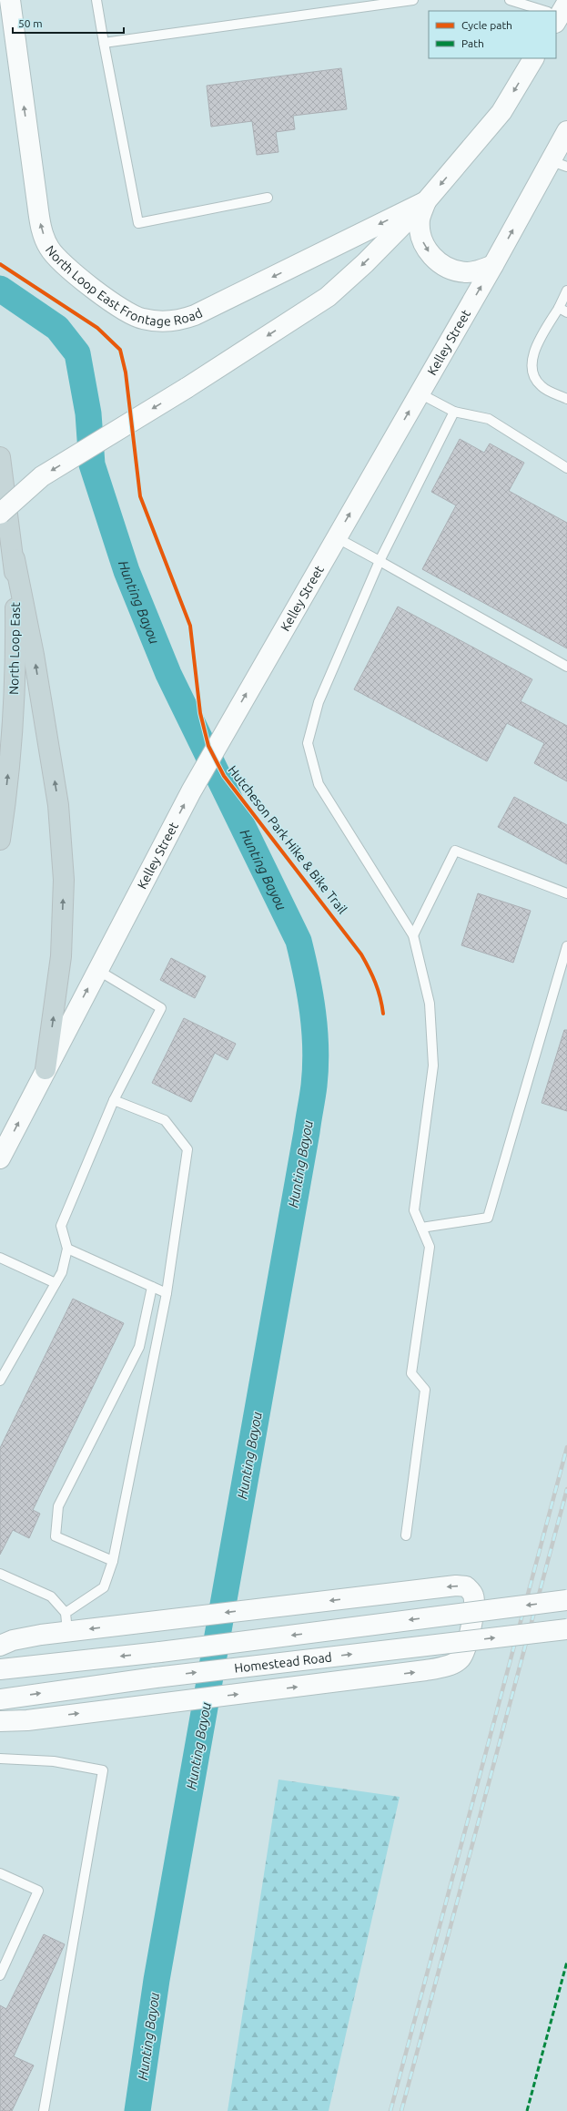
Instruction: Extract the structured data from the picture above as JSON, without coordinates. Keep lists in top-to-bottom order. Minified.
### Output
{"streets":{"highway":["North Loop East"],"main road":["North Loop East Frontage Road","Kelley Street","Homestead Road"],"cycle path":["Hutcheson Park Hike & Bike Trail"]},"water":["Hunting Bayou"],"legend":["Cycle path","Path"],"scale_bar":"50 m"}
